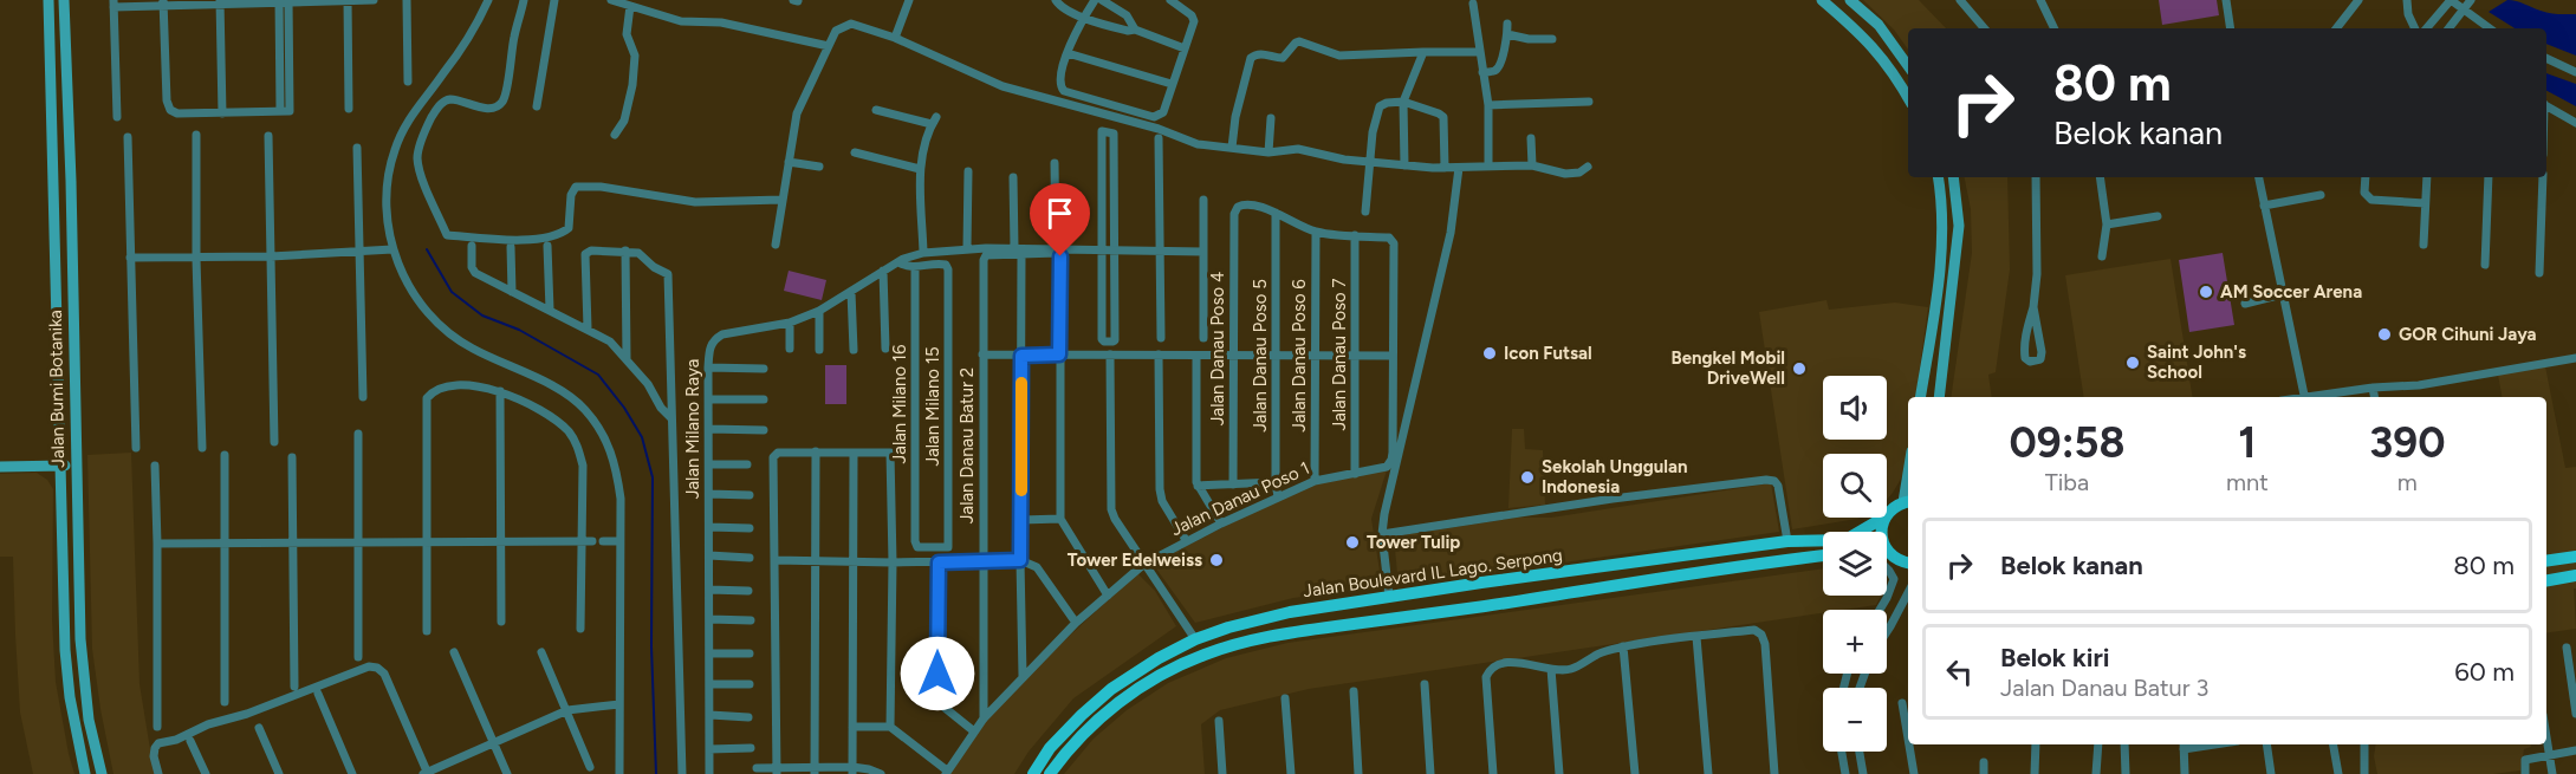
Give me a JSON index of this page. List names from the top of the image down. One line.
{"streets":{"main road":["Jalan Bumi Botanika","Jalan Boulevard IL Lago. Serpong"],"street":["Jalan Danau Poso 4","Jalan Danau Poso 7","Jalan Danau Poso 5","Jalan Danau Poso 6","Jalan Milano 16","Jalan Milano 15","Jalan Milano Raya","Jalan Danau Batur 2","Jalan Danau Poso 1"]},"crossings":[["Jalan Danau Poso 4","Jalan Danau Poso 5"],["Jalan Danau Poso 7","Jalan Danau Poso 1"],["Jalan Danau Poso 5","Jalan Danau Poso 1"],["Jalan Danau Poso 6","Jalan Danau Poso 1"],["Jalan Milano 16","Jalan Milano 15"],["Jalan Danau Batur 2","Jalan Danau Poso 1"]],"places":["AM Soccer Arena","GOR Cihuni Jaya","Icon Futsal","Saint John's School","Bengkel Mobil DriveWell","Sekolah Unggulan Indonesia","Tower Tulip","Tower Edelweiss"],"page":{"turn":["80 m","Belok kanan"],"map_buttons":["+","−"],"eta":["09:58","Tiba","1","mnt","390","m"],"list":[{"name":"Belok kanan","value":"80 m"},{"name":"Belok kiri","note":"Jalan Danau Batur 3","value":"60 m"}]}}
